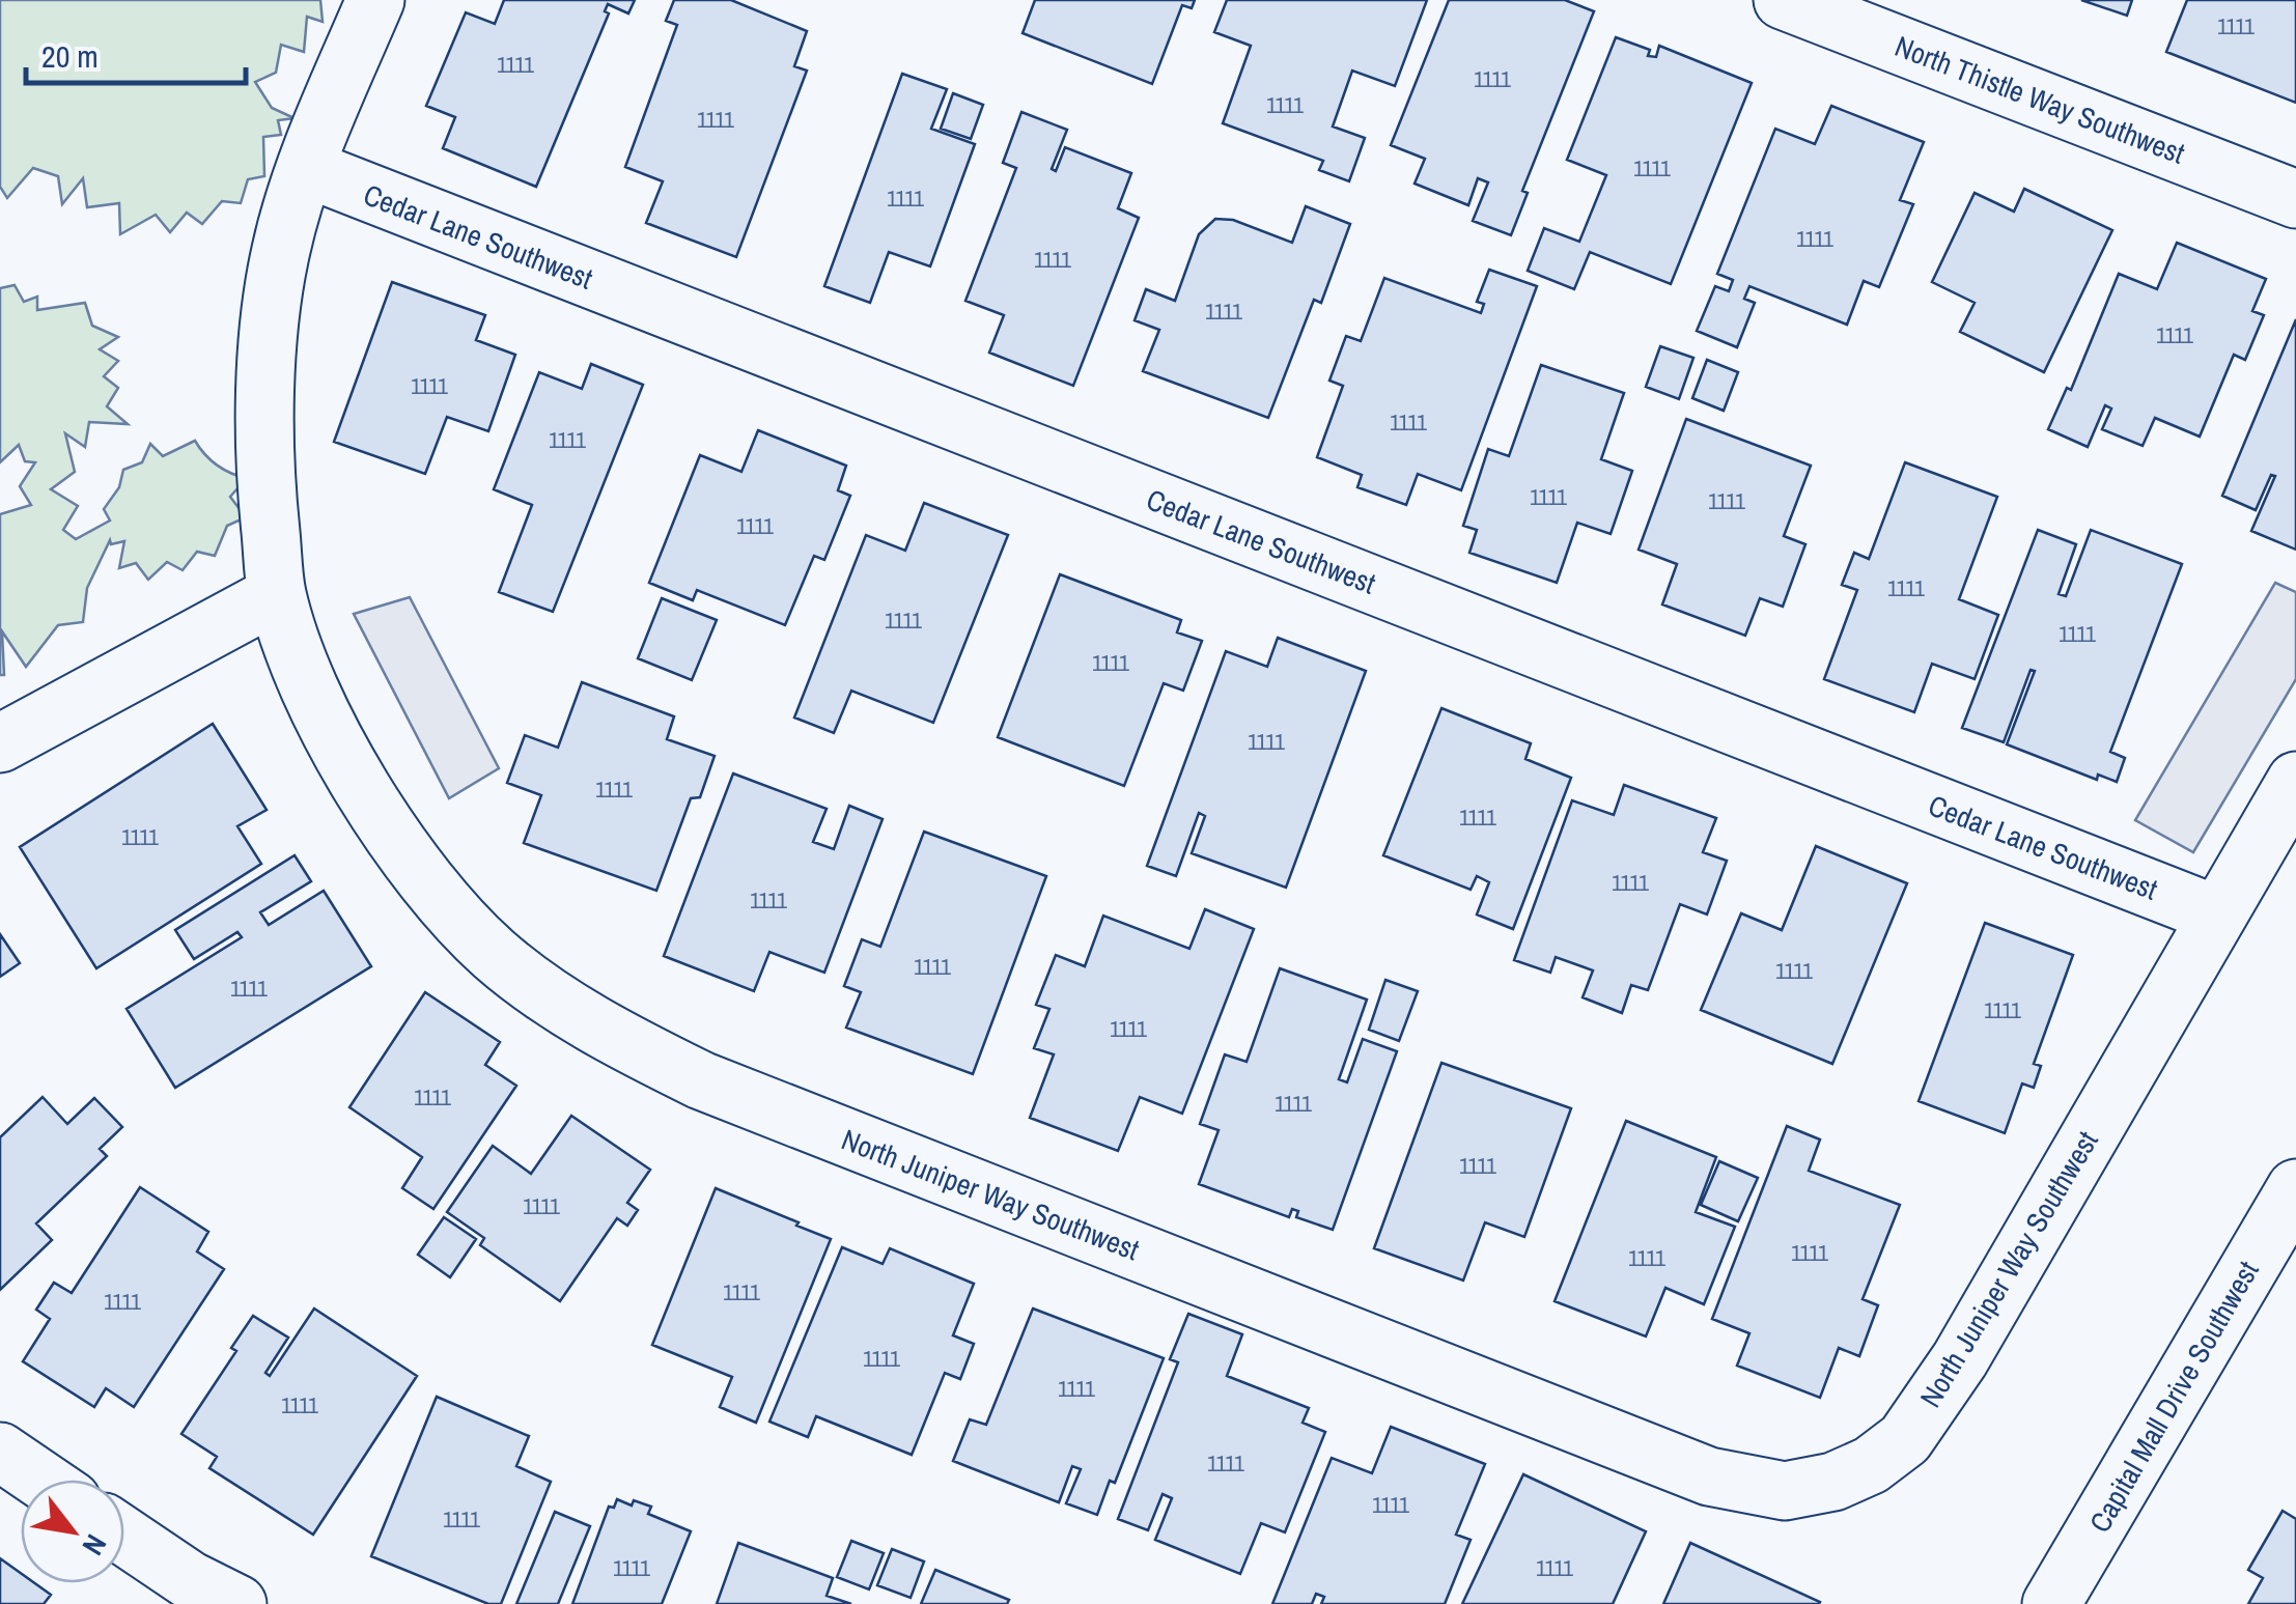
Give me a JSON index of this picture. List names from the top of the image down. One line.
{"streets":{"street":["North Thistle Way Southwest","Cedar Lane Southwest","North Juniper Way Southwest","Capital Mall Drive Southwest"]},"crossings":[["Cedar Lane Southwest","North Juniper Way Southwest"]],"house_numbers":["1111","1111","1111","1111","1111","1111","1111","1111","1111","1111","1111","1111","1111","1111","1111","1111","1111","1111","1111","1111","1111","1111","1111","1111","1111","1111","1111","1111","1111","1111","1111","1111","1111","1111","1111","1111","1111","1111","1111","1111","1111","1111","1111","1111","1111","1111","1111","1111"],"scale_bar":"20 m","north":"bottom right"}
